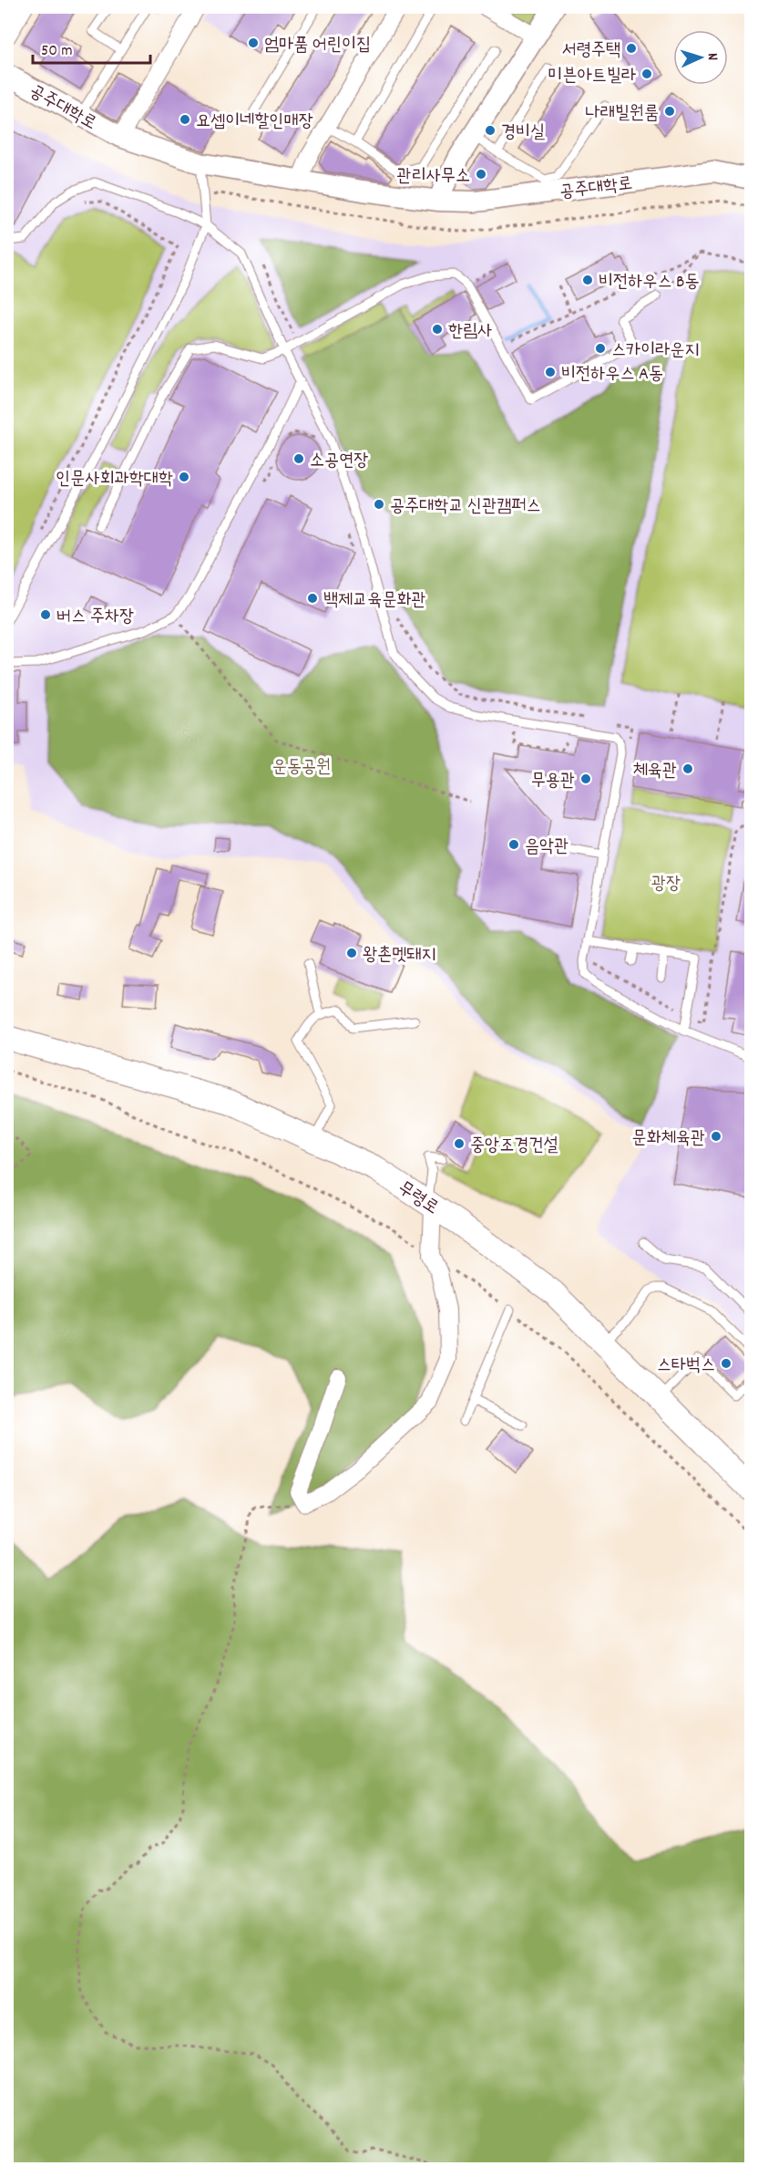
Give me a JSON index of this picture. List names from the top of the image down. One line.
{"streets":{"main road":["무령로"],"street":["공주대학로"]},"parks":["운동공원","광장"],"places":["엄마품 어린이집","서령주택","미븐아트빌라","나래빌원룸","요셉이네할인매장","경비실","관리사무소","비전하우스 B동","한림사","스카이라운지","비전하우스 A동","소공연장","인문사회과학대학","공주대학교 신관캠퍼스","백제교육문화관","버스 주차장","체육관","무용관","음악관","왕촌멧돼지","문화체육관","중앙조경건설","스타벅스"],"scale_bar":"50 m","north":"right"}
